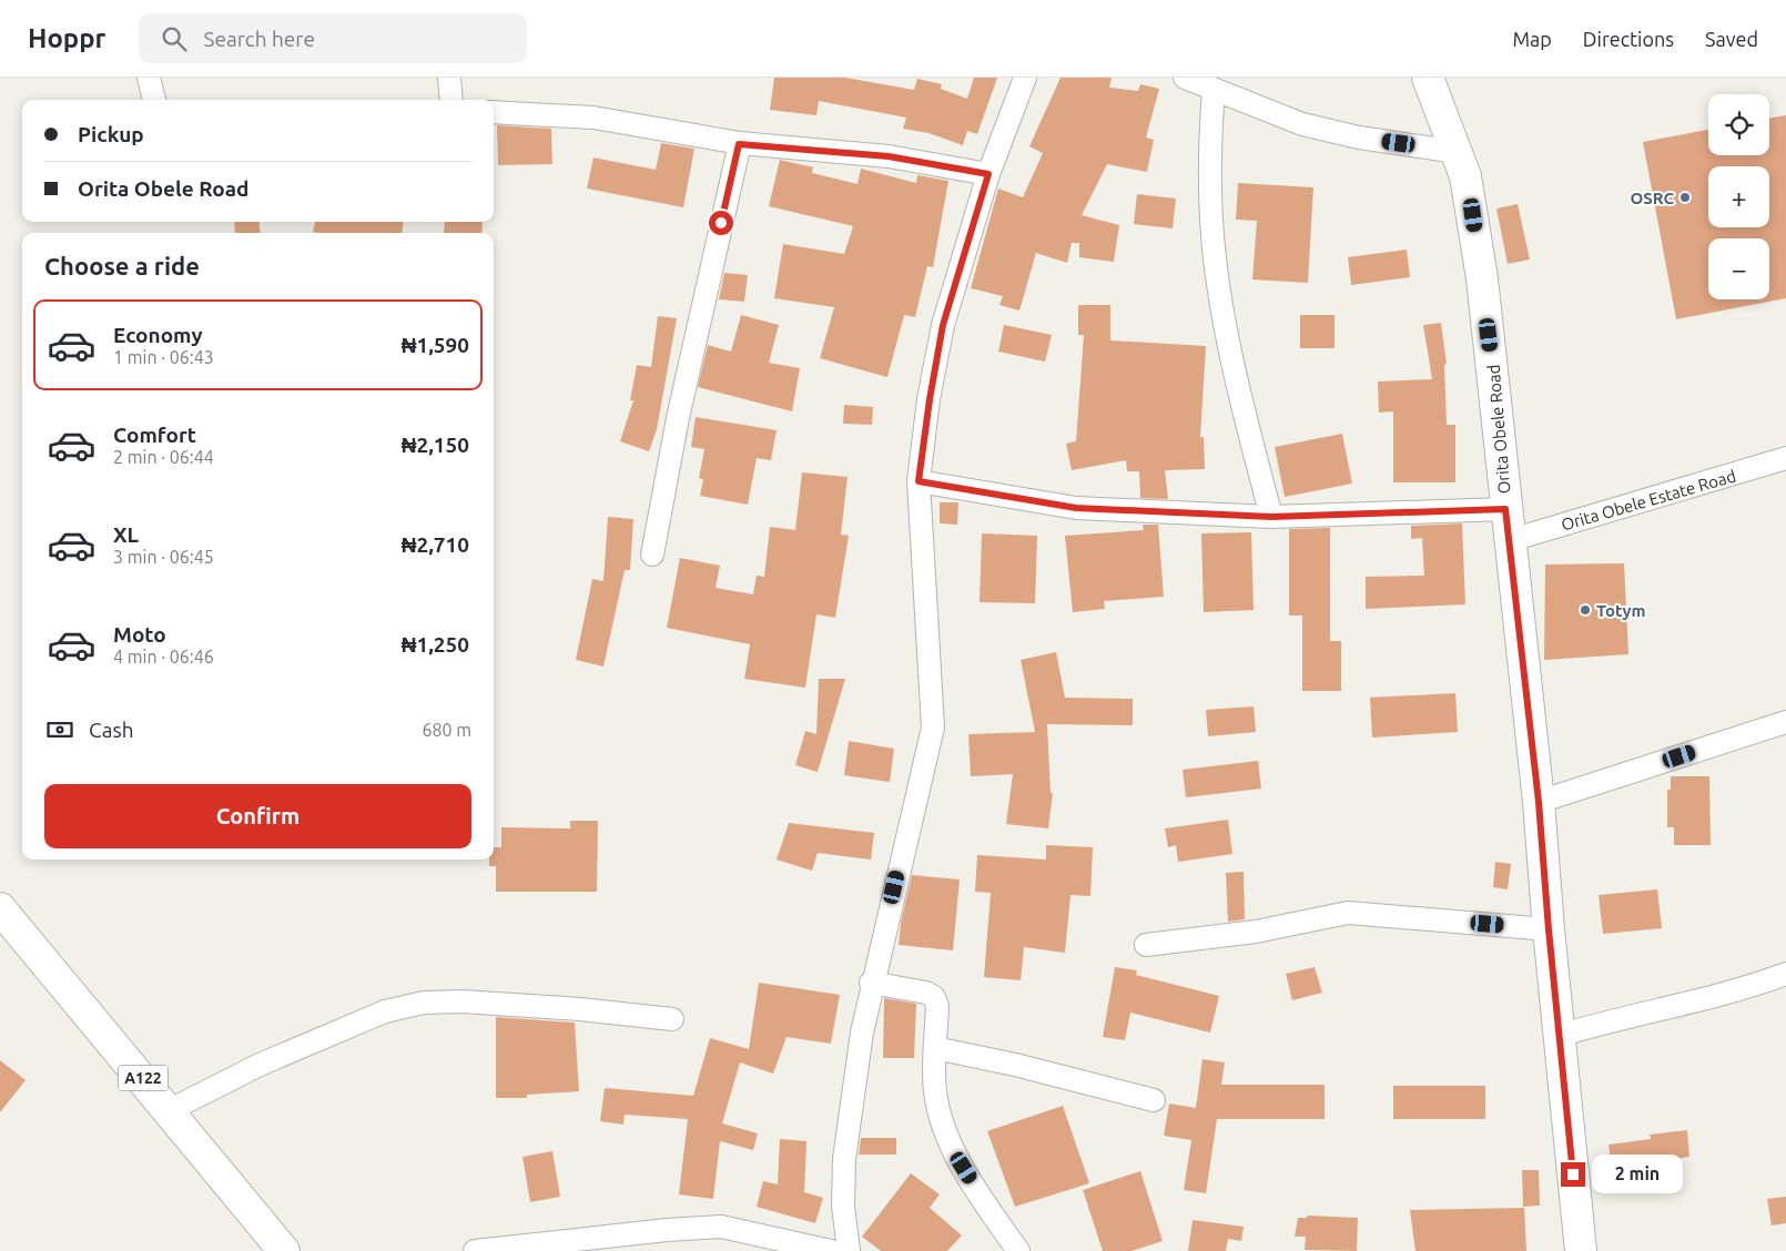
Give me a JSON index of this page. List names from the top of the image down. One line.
{"streets":{"main road":["Orita Obele Road","A122"],"street":["Orita Obele Estate Road"]},"crossings":[["Orita Obele Road","Orita Obele Estate Road"]],"places":["OSRC","Totym"],"page":{"header":"Hoppr","search":"Search here","nav":["Map","Directions","Saved"],"map_buttons":["+","−"],"banner":["Pickup","Orita Obele Road"],"heading":"Choose a ride","list":[{"name":"Economy","note":"1 min · 06:43","value":"₦1,590"},{"name":"Comfort","note":"2 min · 06:44","value":"₦2,150"},{"name":"XL","note":"3 min · 06:45","value":"₦2,710"},{"name":"Moto","note":"4 min · 06:46","value":"₦1,250"}],"pay":["Cash","680 m"],"buttons":"Confirm","bubble":"2 min"}}
